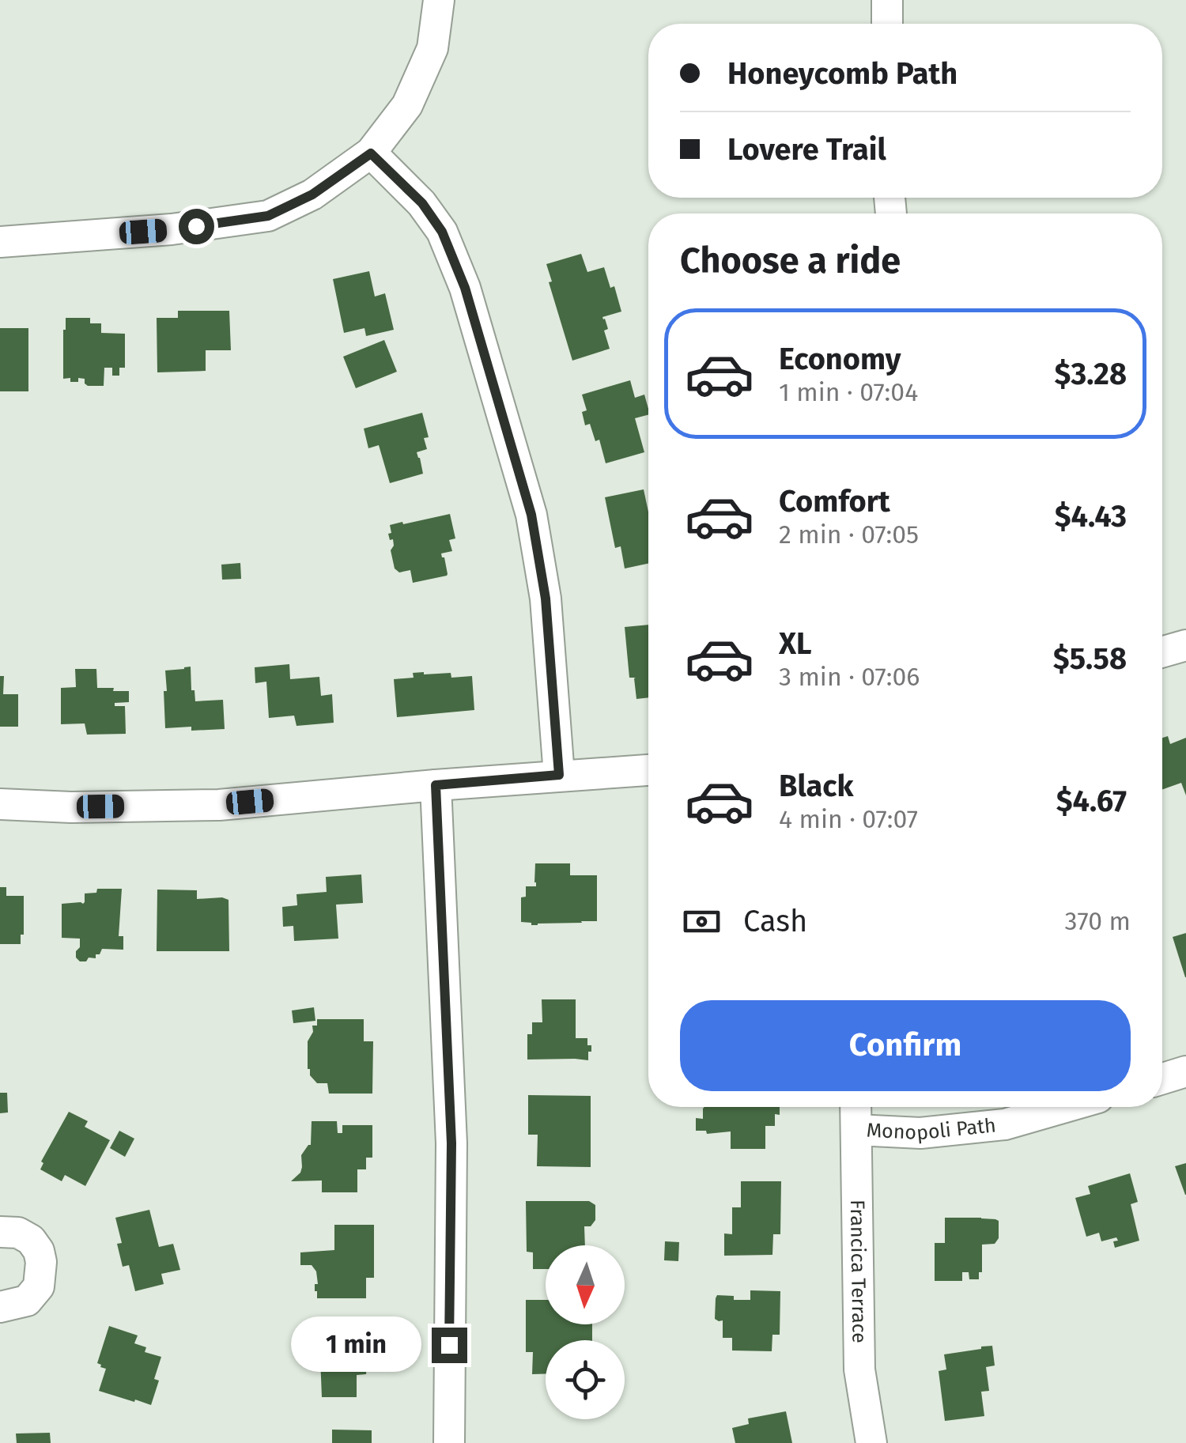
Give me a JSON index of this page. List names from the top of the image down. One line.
{"streets":{"street":["Monopoli Path","Francica Terrace"]},"crossings":[["Monopoli Path","Francica Terrace"]],"north":"bottom","page":{"banner":["Honeycomb Path","Lovere Trail"],"heading":"Choose a ride","list":[{"name":"Economy","note":"1 min · 07:04","value":"$3.28"},{"name":"Comfort","note":"2 min · 07:05","value":"$4.43"},{"name":"XL","note":"3 min · 07:06","value":"$5.58"},{"name":"Black","note":"4 min · 07:07","value":"$4.67"}],"pay":["Cash","370 m"],"buttons":"Confirm","bubble":"1 min"}}
